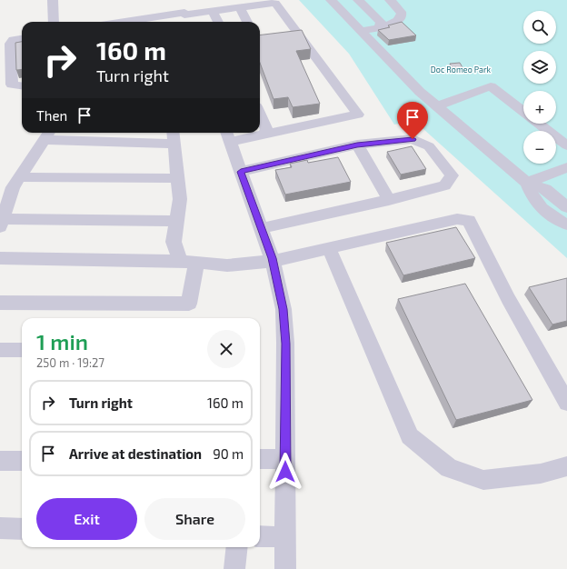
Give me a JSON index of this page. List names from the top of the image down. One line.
{"parks":["Doc Romeo Park"],"page":{"map_buttons":["+","−"],"turn":["160 m","Turn right"],"then":"Then","heading":["1 min","250 m · 19:27"],"list":[{"name":"Turn right","value":"160 m"},{"name":"Arrive at destination","value":"90 m"}],"buttons":["Exit","Share"]}}
